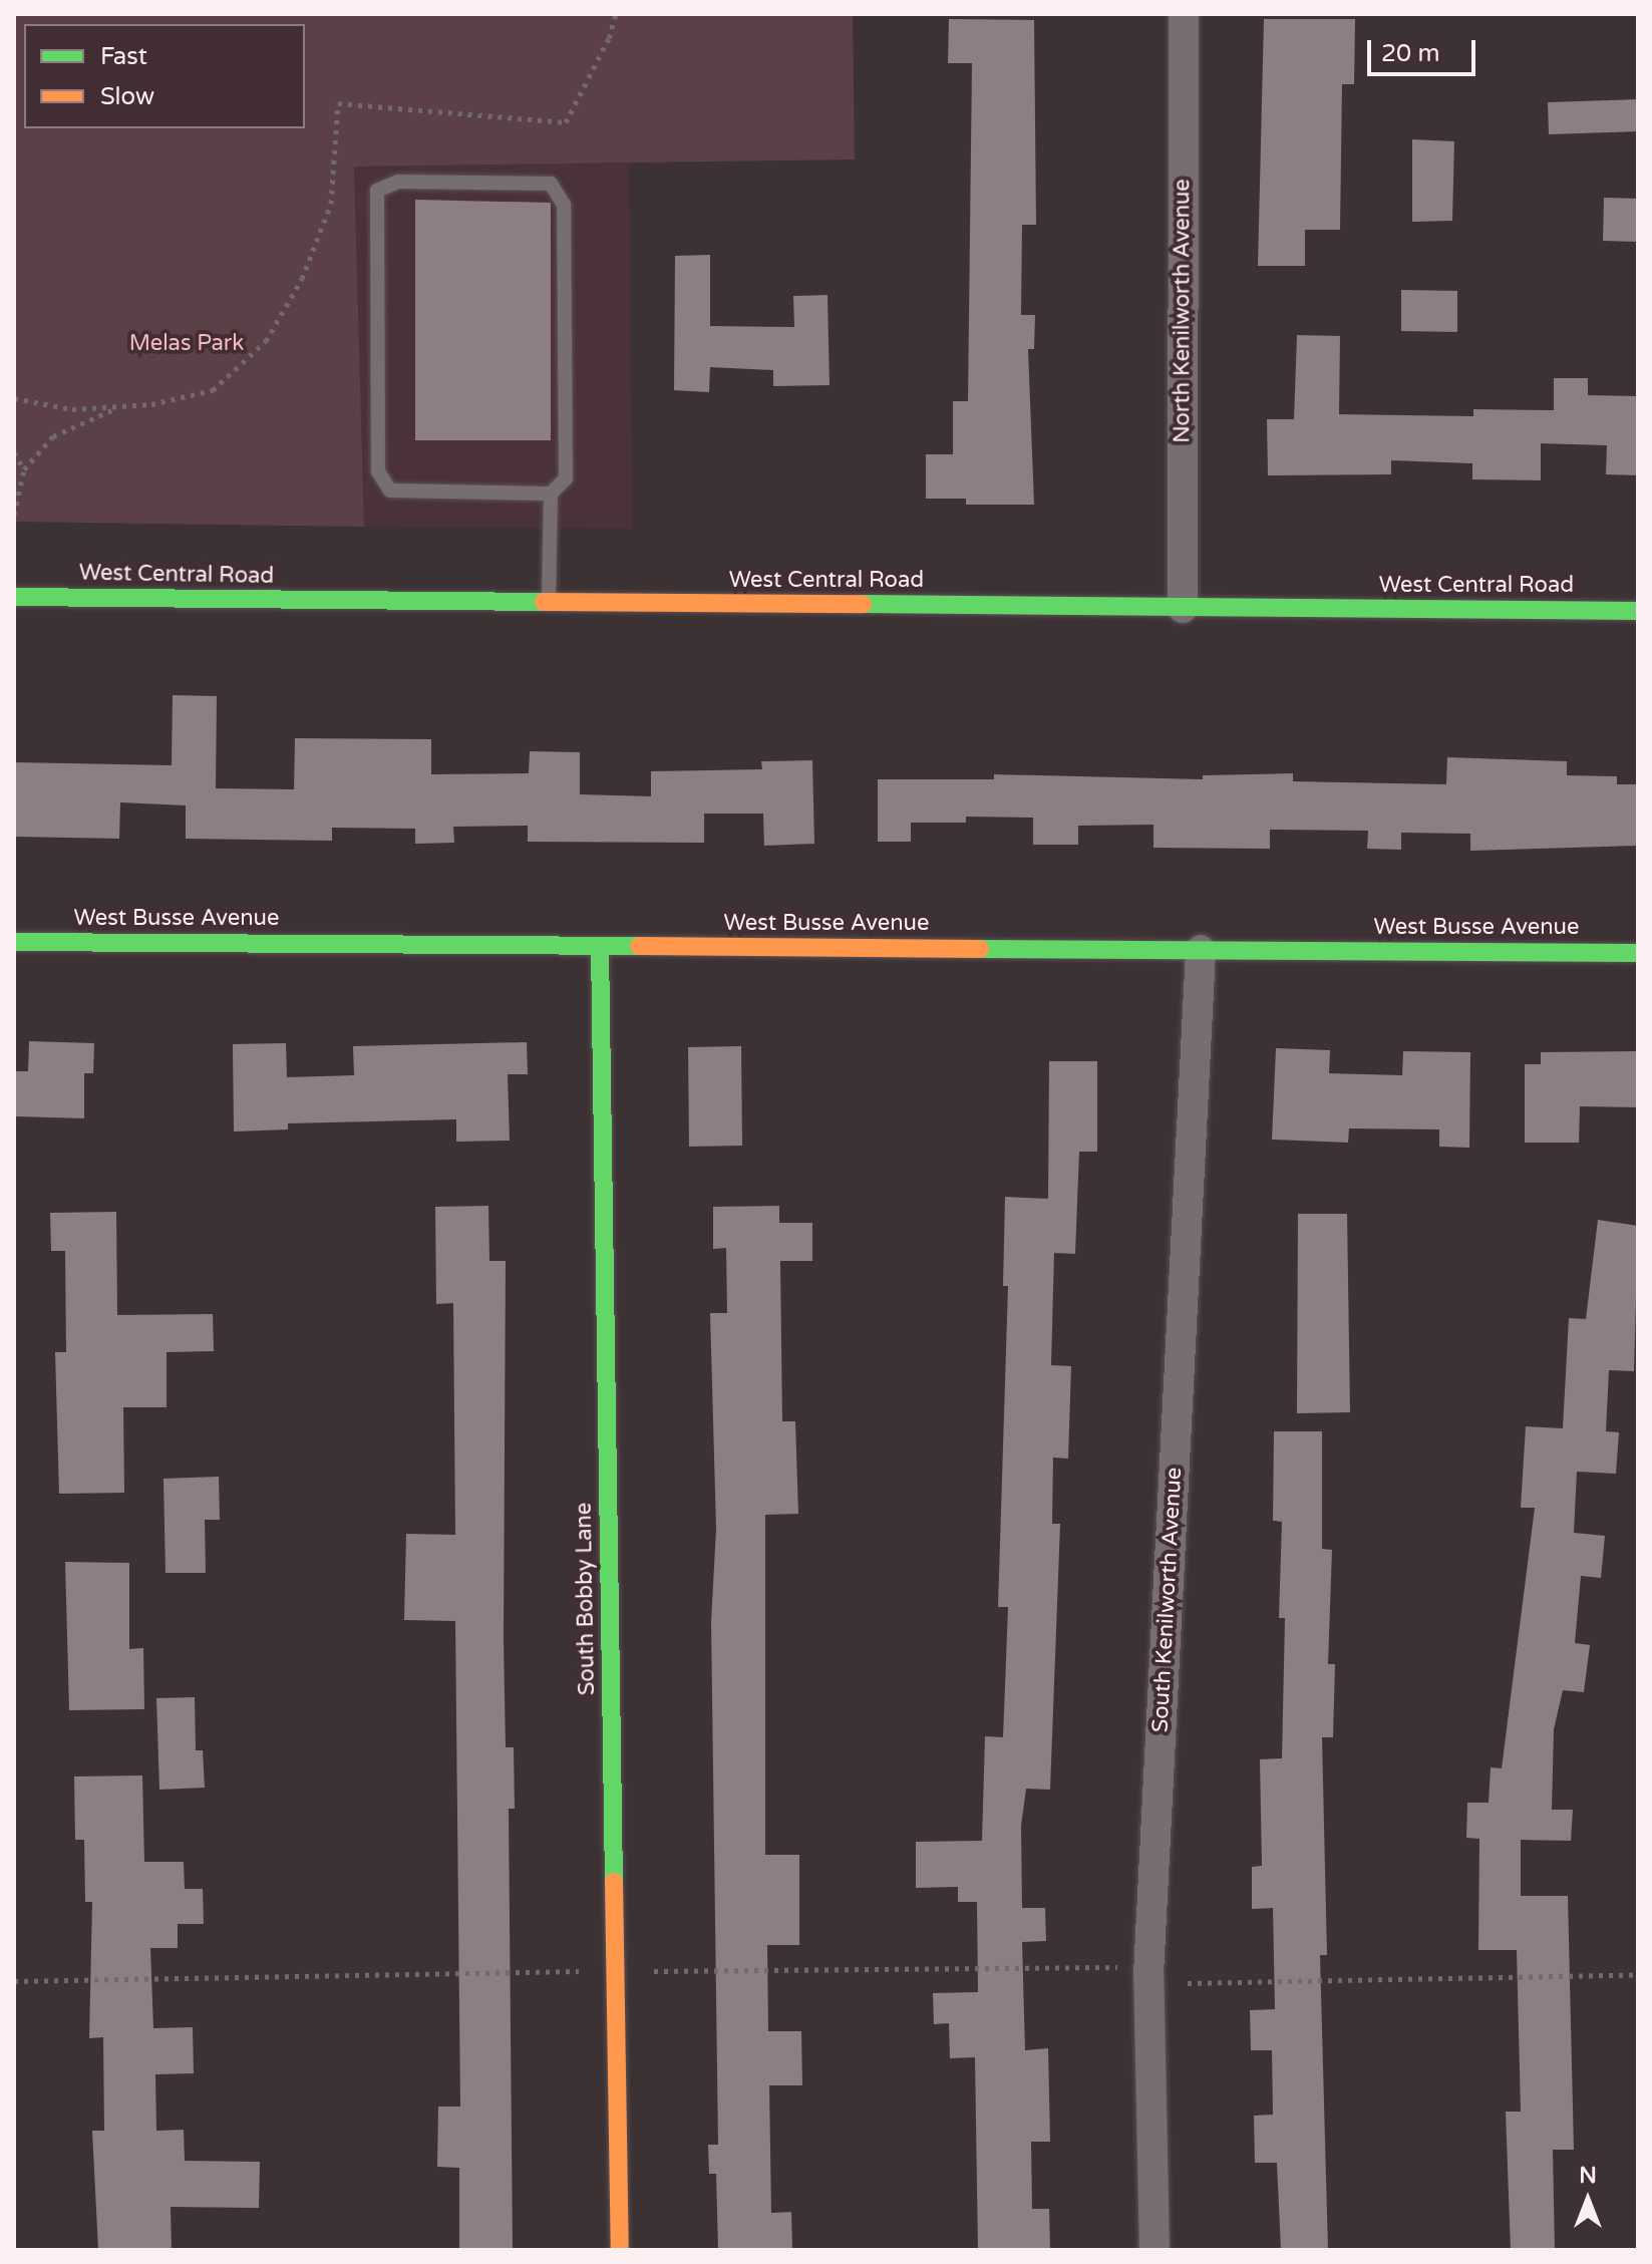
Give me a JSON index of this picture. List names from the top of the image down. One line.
{"streets":{"street":["North Kenilworth Avenue","West Central Road","West Busse Avenue","South Bobby Lane","South Kenilworth Avenue"]},"crossings":[["North Kenilworth Avenue","West Central Road"],["West Busse Avenue","South Bobby Lane"],["West Busse Avenue","South Kenilworth Avenue"]],"parks":["Melas Park"],"legend":["Fast","Slow"],"scale_bar":"20 m","north":"top"}
